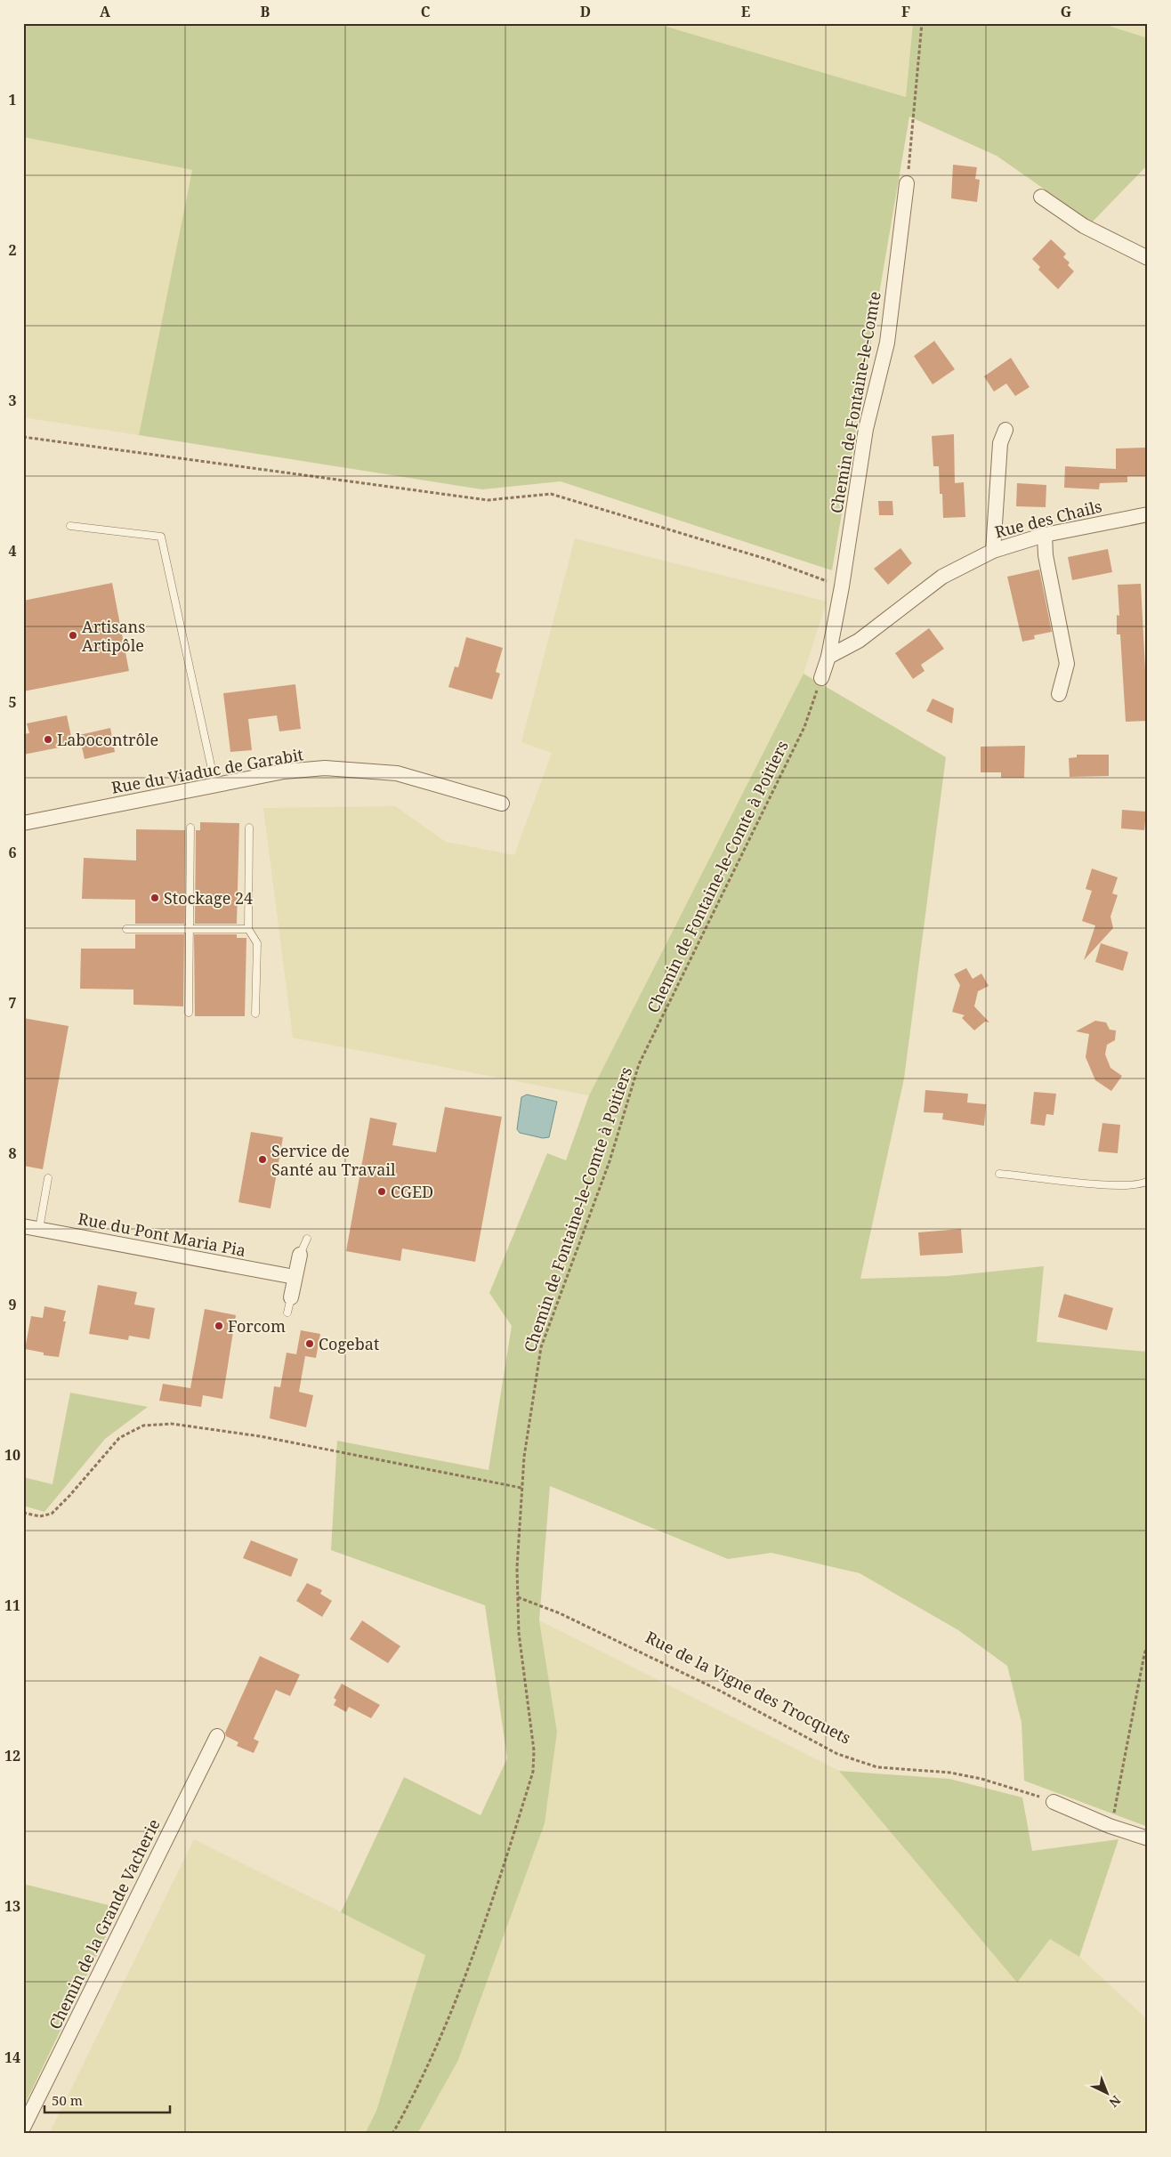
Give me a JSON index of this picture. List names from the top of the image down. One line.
{"streets":{"street":["Chemin de Fontaine-le-Comte","Rue des Chails","Rue du Viaduc de Garabit","Rue du Pont Maria Pia","Chemin de la Grande Vacherie"],"path":["Chemin de Fontaine-le-Comte à Poitiers","Rue de la Vigne des Trocquets"]},"crossings":[["Chemin de Fontaine-le-Comte","Rue des Chails"],["Chemin de Fontaine-le-Comte","Chemin de Fontaine-le-Comte à Poitiers"],["Chemin de Fontaine-le-Comte à Poitiers","Rue de la Vigne des Trocquets"]],"places":["Artisans Artipôle","Labocontrôle","Stockage 24","Service de Santé au Travail","CGED","Forcom","Cogebat"],"scale_bar":"50 m","north":"bottom right","grid":{"columns":["A","B","C","D","E","F","G"],"rows":["1","2","3","4","5","6","7","8","9","10","11","12","13","14"]}}
